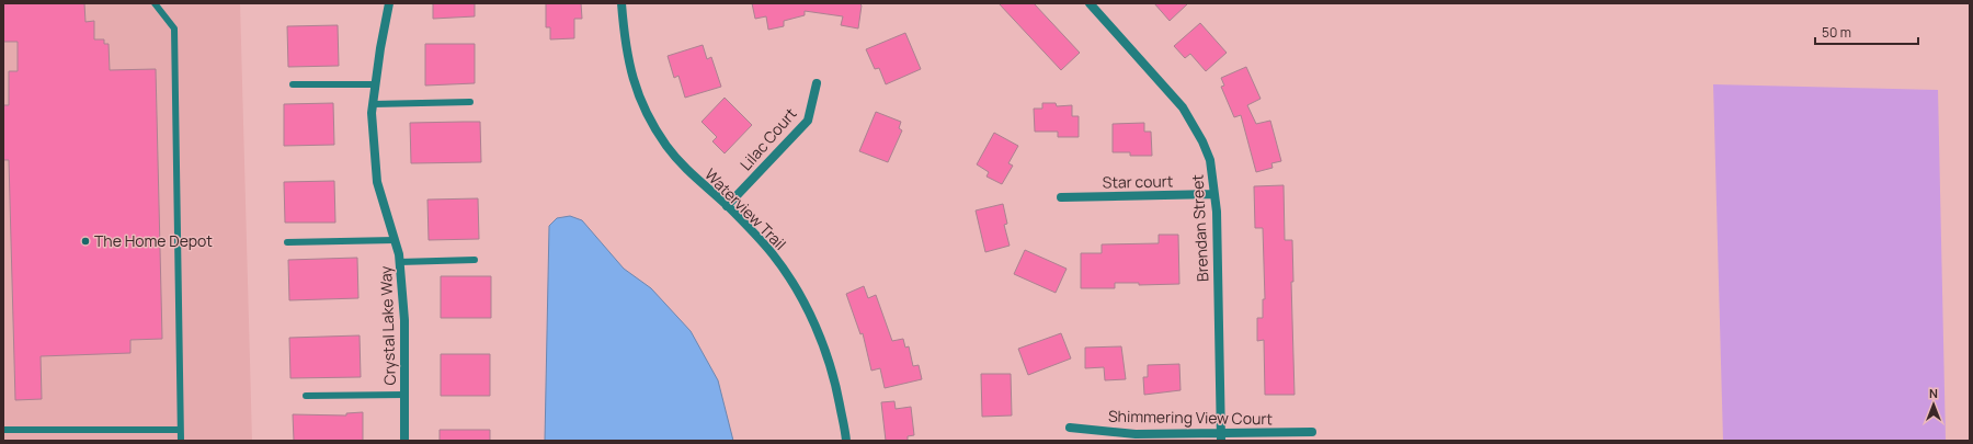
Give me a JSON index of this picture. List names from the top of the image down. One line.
{"streets":{"street":["Lilac Court","Star court","Waterview Trail","Brendan Street","Crystal Lake Way","Shimmering View Court"]},"crossings":[["Lilac Court","Waterview Trail"],["Star court","Brendan Street"],["Brendan Street","Shimmering View Court"]],"places":["The Home Depot"],"scale_bar":"50 m","north":"top"}
